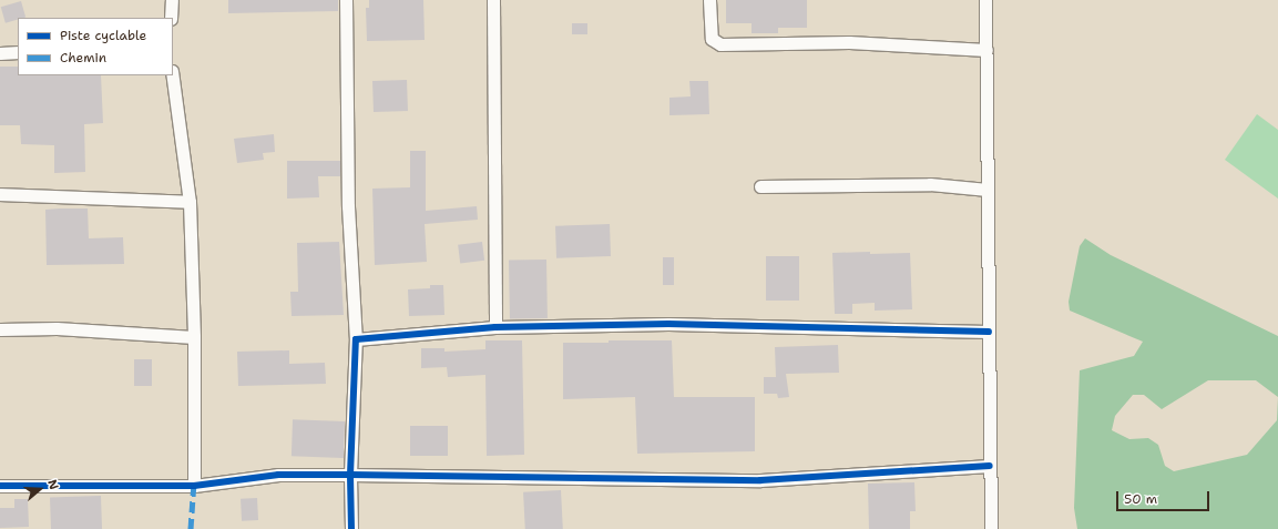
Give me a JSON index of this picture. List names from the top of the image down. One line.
{"legend":["Piste cyclable","Chemin"],"scale_bar":"50 m","north":"right"}
